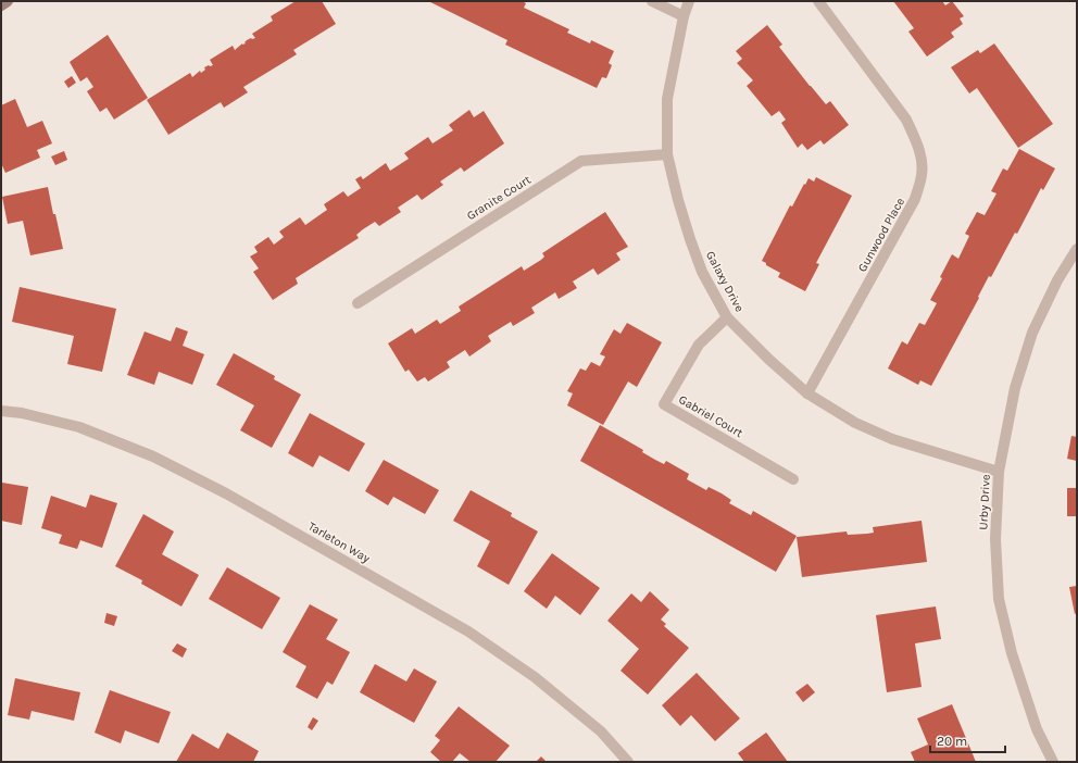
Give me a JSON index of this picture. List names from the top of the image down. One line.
{"streets":{"street":["Granite Court","Gunwood Place","Galaxy Drive","Gabriel Court","Urby Drive","Tarleton Way"]},"crossings":[["Granite Court","Galaxy Drive"],["Gunwood Place","Galaxy Drive"],["Galaxy Drive","Gabriel Court"],["Galaxy Drive","Urby Drive"]],"scale_bar":"20 m"}
